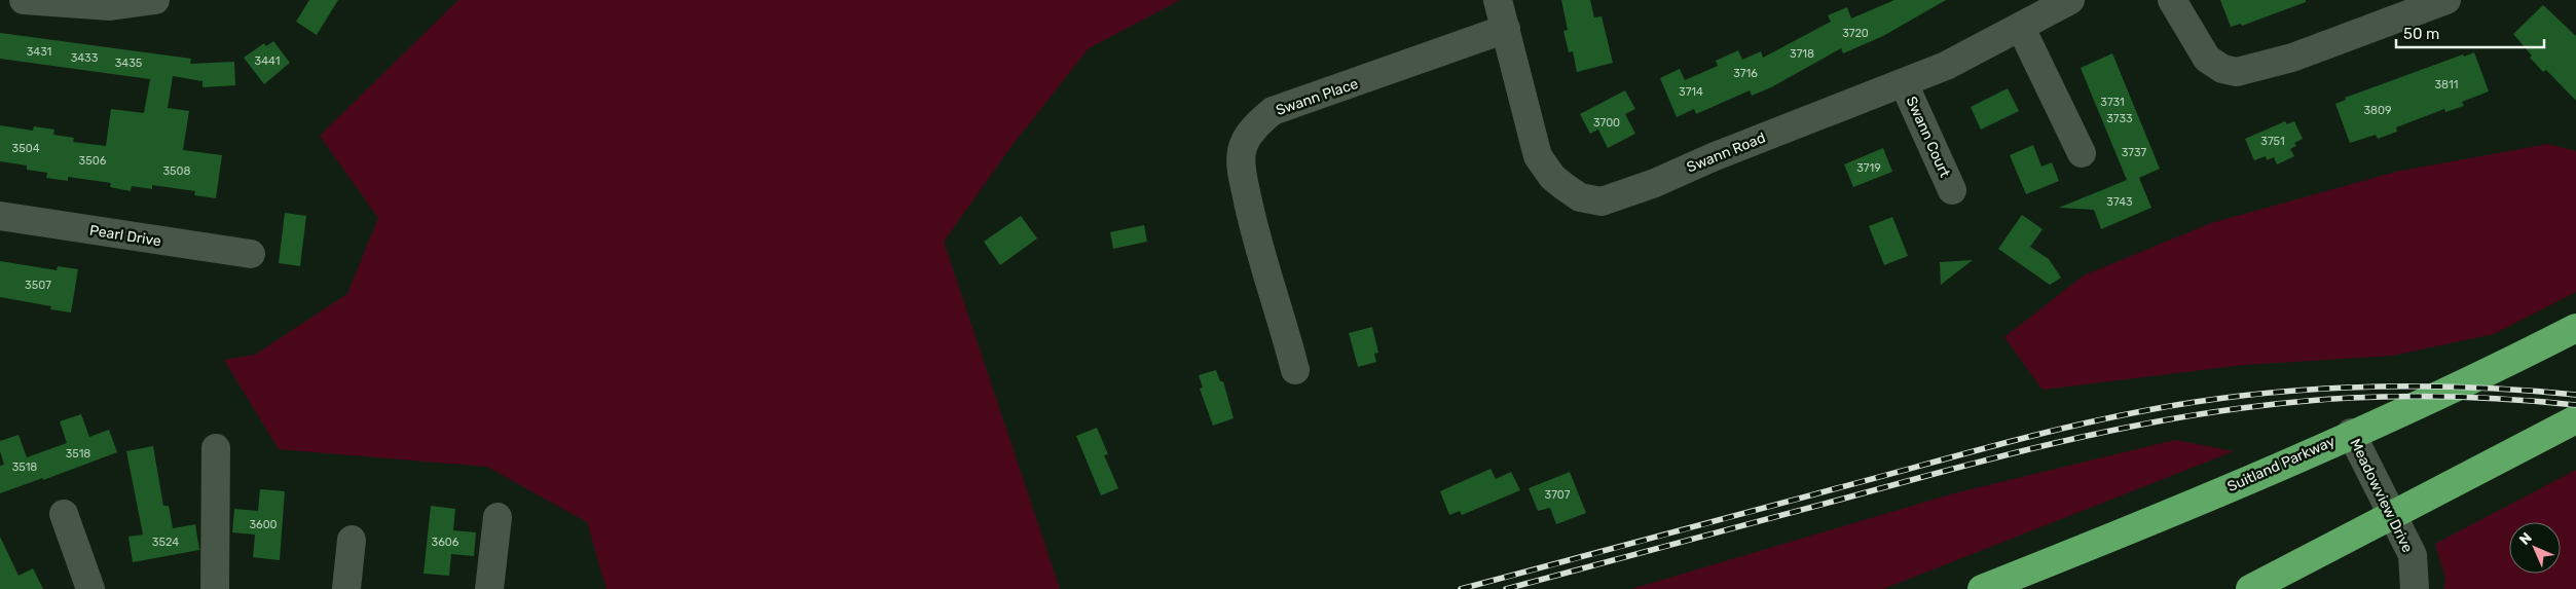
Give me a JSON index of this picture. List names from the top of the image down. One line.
{"streets":{"highway":["Suitland Parkway"],"street":["Swann Place","Swann Court","Swann Road","Pearl Drive","Meadowview Drive"]},"crossings":[["Swann Place","Swann Road"],["Swann Court","Swann Road"],["Suitland Parkway","Meadowview Drive"]],"house_numbers":["3720","3431","3718","3433","3441","3435","3716","3811","3714","3731","3809","3733","3700","3751","3504","3737","3506","3719","3508","3743","3507","3518","3518","3707","3600","3524","3606"],"scale_bar":"50 m","north":"top left"}
